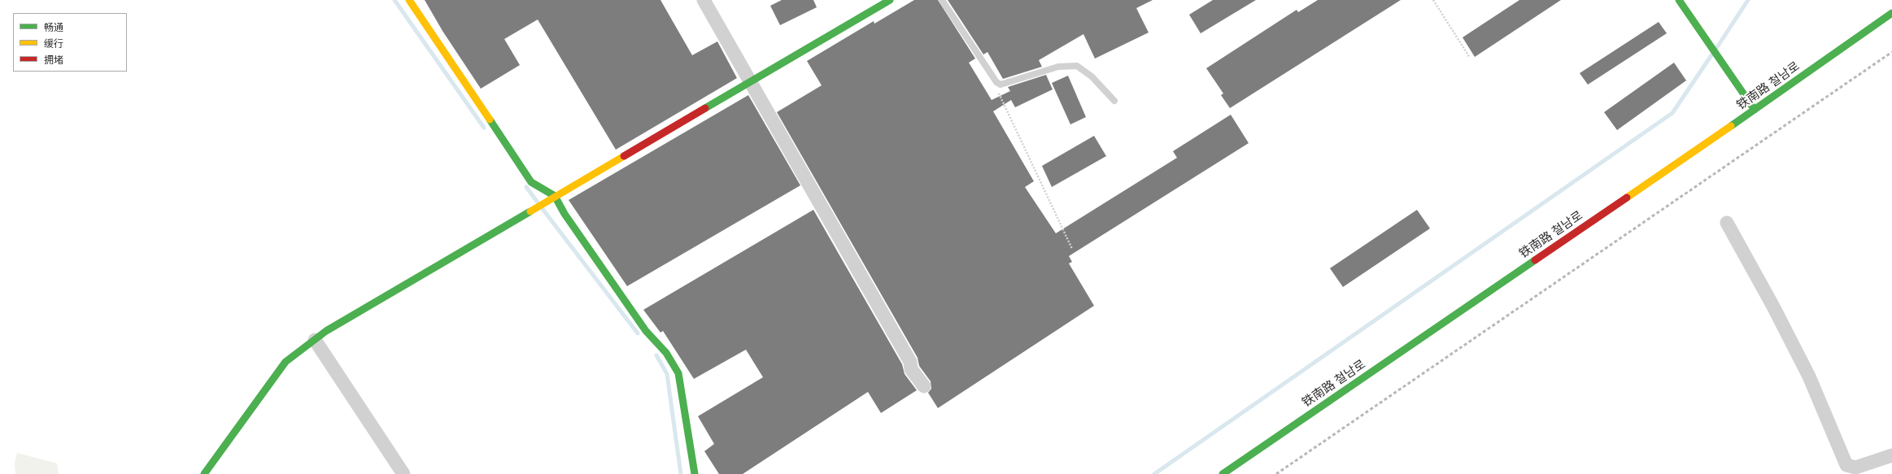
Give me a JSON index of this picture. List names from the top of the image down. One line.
{"streets":{"street":["铁南路 철남로"]},"legend":["畅通","缓行","拥堵"]}
